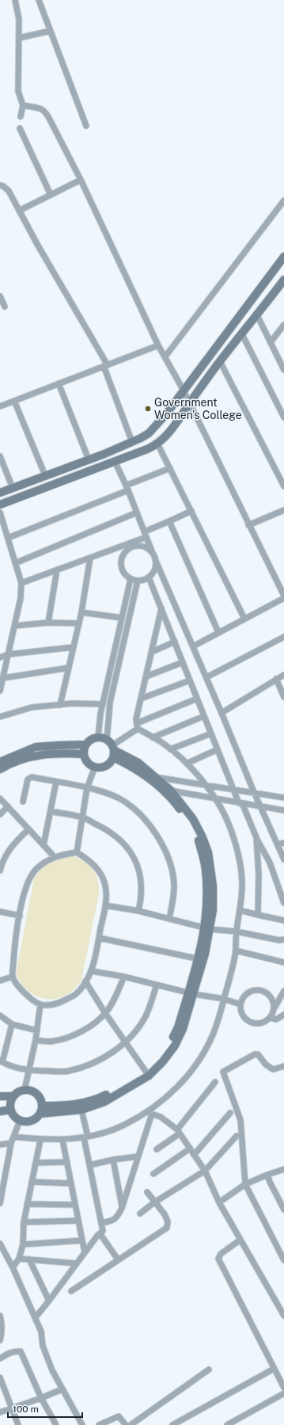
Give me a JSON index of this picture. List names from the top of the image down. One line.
{"places":["Government Women's College"],"scale_bar":"100 m"}
